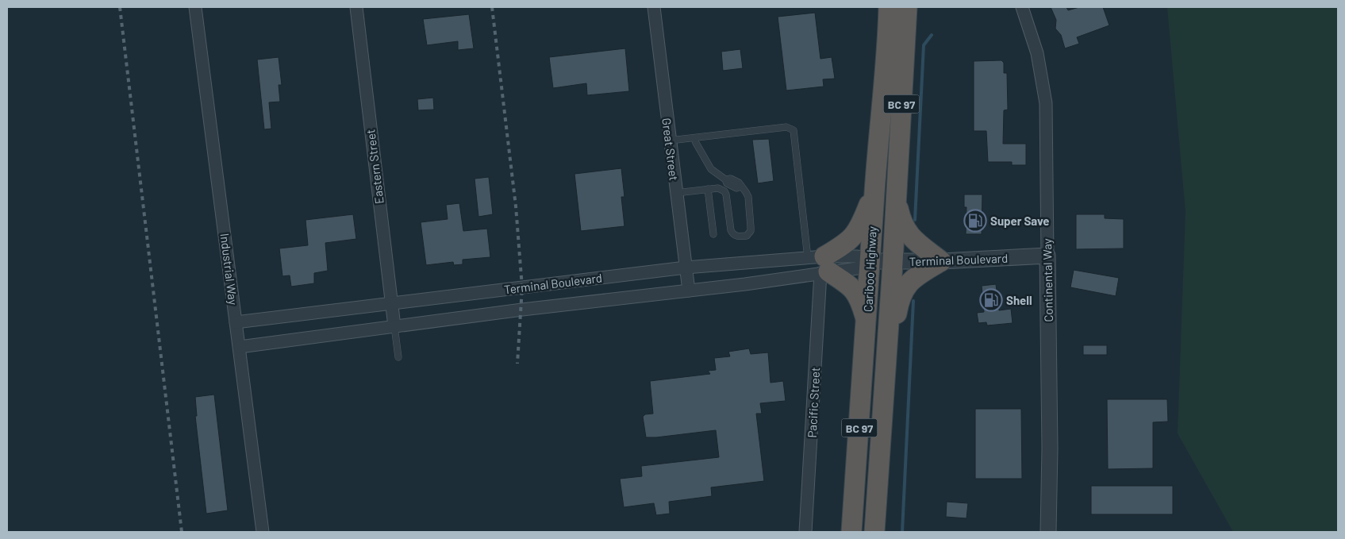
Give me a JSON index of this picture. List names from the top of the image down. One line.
{"streets":{"highway":["BC 97","Cariboo Highway"],"street":["Great Street","Eastern Street","Terminal Boulevard","Industrial Way","Continental Way","Pacific Street"]},"crossings":[["Great Street","Terminal Boulevard"],["Eastern Street","Terminal Boulevard"],["Terminal Boulevard","Industrial Way"],["Terminal Boulevard","Cariboo Highway"],["Terminal Boulevard","Continental Way"],["Terminal Boulevard","Pacific Street"]],"places":{"fuel station":["Super Save","Shell"]}}
